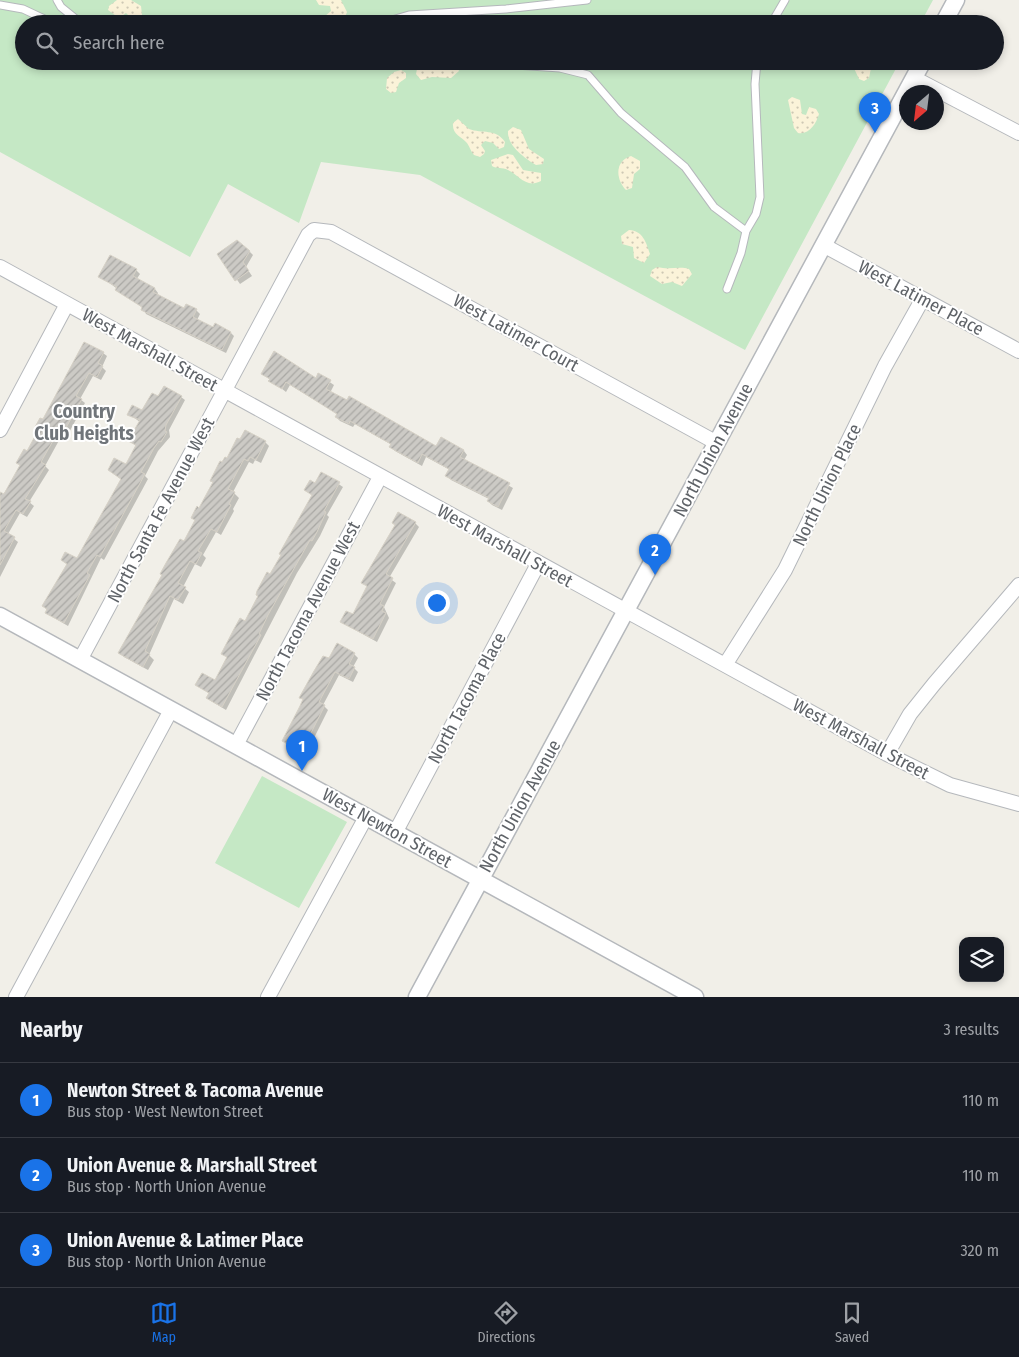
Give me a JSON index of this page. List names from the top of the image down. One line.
{"streets":{"street":["West Latimer Place","West Latimer Court","West Marshall Street","North Union Avenue","North Union Place","North Santa Fe Avenue West","North Tacoma Avenue West","North Tacoma Place","West Newton Street"]},"crossings":[["West Latimer Place","North Union Avenue"],["West Latimer Place","North Union Place"],["West Latimer Court","North Union Avenue"],["West Latimer Court","North Santa Fe Avenue West"],["West Marshall Street","North Union Avenue"],["West Marshall Street","North Union Place"],["West Marshall Street","North Santa Fe Avenue West"],["West Marshall Street","North Tacoma Avenue West"],["West Marshall Street","North Tacoma Place"],["North Union Avenue","West Newton Street"],["North Santa Fe Avenue West","West Newton Street"],["North Tacoma Avenue West","West Newton Street"],["North Tacoma Place","West Newton Street"]],"districts":["Country Club Heights"],"north":"bottom left","page":{"search":"Search here","pins":["3","2","1"],"heading":["Nearby","3 results"],"list":[{"mark":"1","name":"Newton Street & Tacoma Avenue","note":"Bus stop · West Newton Street","value":"110 m"},{"mark":"2","name":"Union Avenue & Marshall Street","note":"Bus stop · North Union Avenue","value":"110 m"},{"mark":"3","name":"Union Avenue & Latimer Place","note":"Bus stop · North Union Avenue","value":"320 m"}],"nav":["Map","Directions","Saved"]}}
